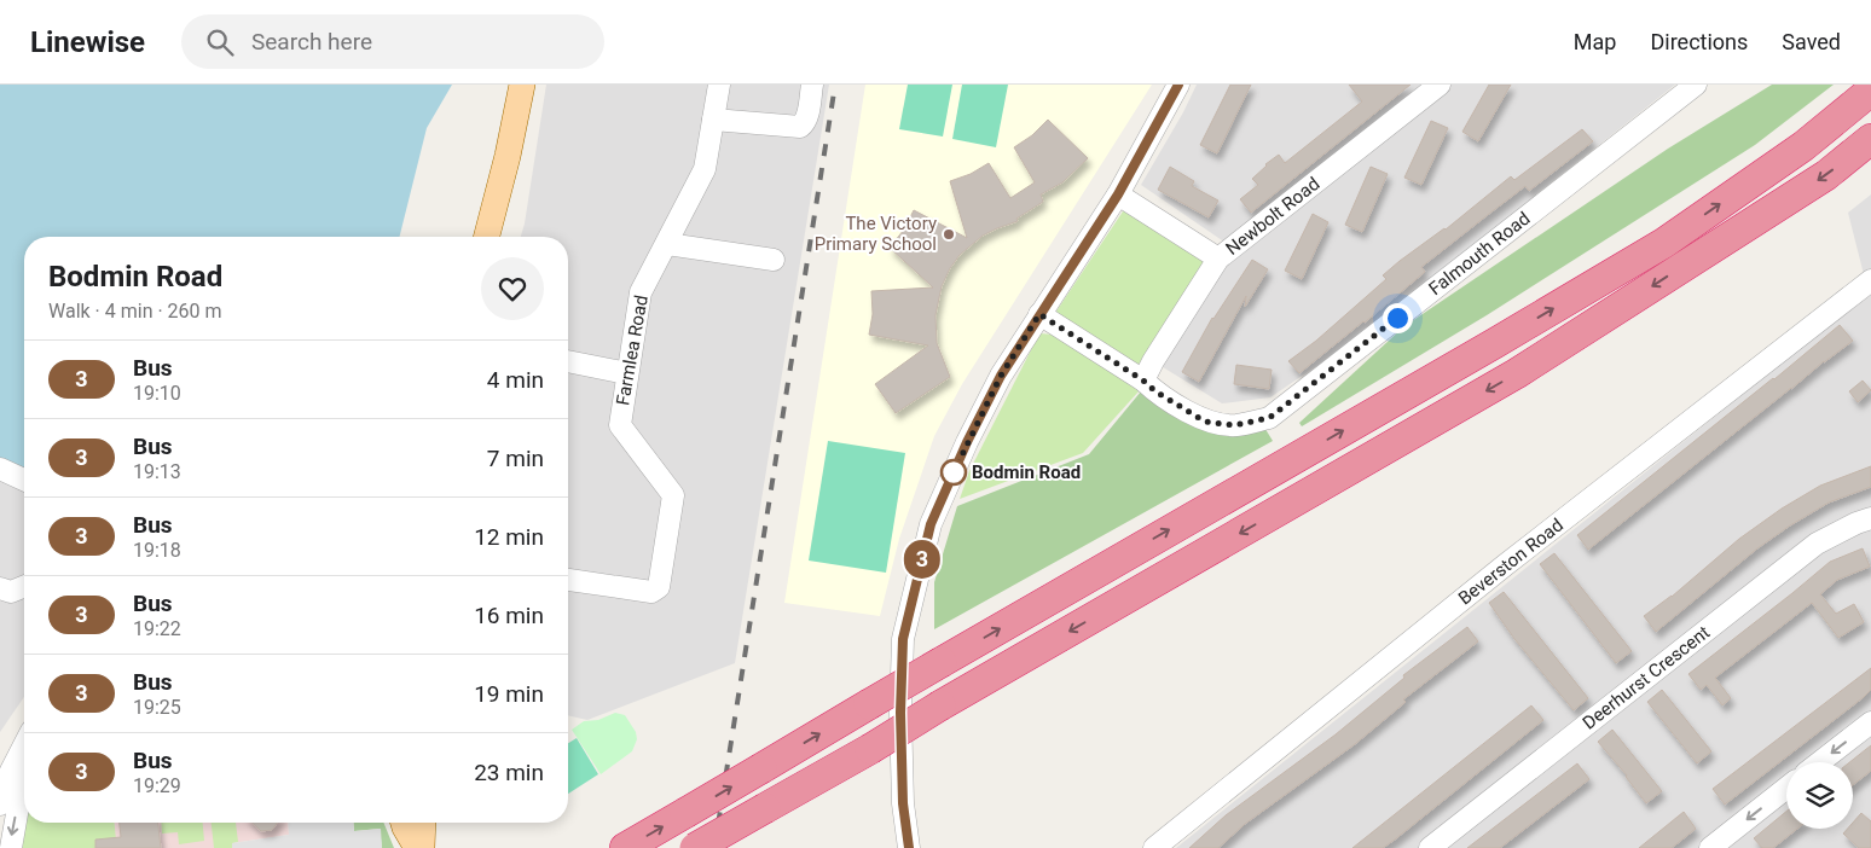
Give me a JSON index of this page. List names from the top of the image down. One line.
{"streets":{"street":["Newbolt Road","Falmouth Road","Farmlea Road","Beverston Road","Deerhurst Crescent"]},"crossings":[["Newbolt Road","Falmouth Road"]],"places":["The Victory Primary School","Bodmin Road"],"lines":["bus line 3"],"page":{"header":"Linewise","search":"Search here","nav":["Map","Directions","Saved"],"on_map":"3","heading":["Bodmin Road","Walk · 4 min · 260 m"],"list":[{"mark":"3","name":"Bus","note":"19:10","value":"4 min"},{"mark":"3","name":"Bus","note":"19:13","value":"7 min"},{"mark":"3","name":"Bus","note":"19:18","value":"12 min"},{"mark":"3","name":"Bus","note":"19:22","value":"16 min"},{"mark":"3","name":"Bus","note":"19:25","value":"19 min"},{"mark":"3","name":"Bus","note":"19:29","value":"23 min"}]}}
